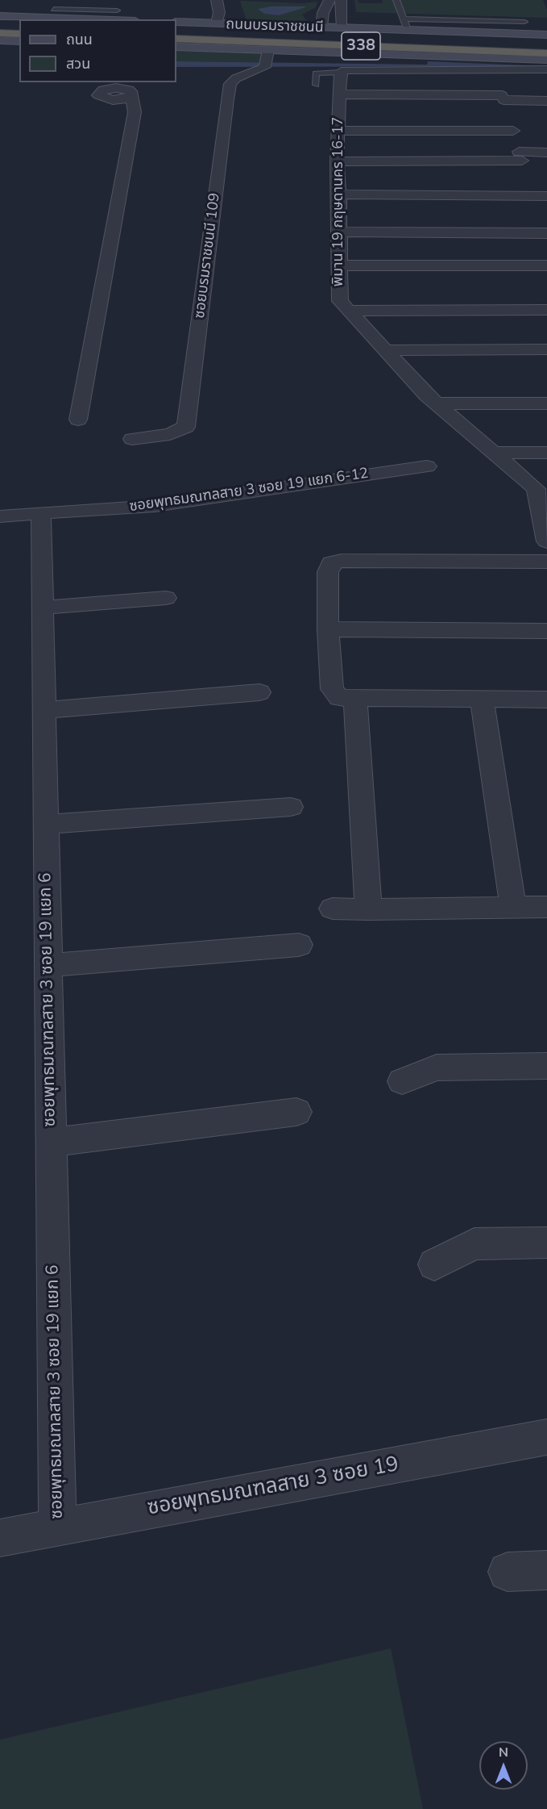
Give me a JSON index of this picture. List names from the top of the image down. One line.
{"streets":{"highway":["ถนนบรมราชชนนี","338"],"street":["พิมาน 19 กฤษดานคร 16-17","ซอยบรมราชชนนี 109","ซอยพุทธมณฑลสาย 3 ซอย 19 แยก 6-12","ซอยพุทธมณฑลสาย 3 ซอย 19 แยก 6","ซอยพุทธมณฑลสาย 3 ซอย 19"]},"crossings":[["338","ซอยบรมราชชนนี 109"],["ซอยพุทธมณฑลสาย 3 ซอย 19 แยก 6-12","ซอยพุทธมณฑลสาย 3 ซอย 19 แยก 6"],["ซอยพุทธมณฑลสาย 3 ซอย 19 แยก 6","ซอยพุทธมณฑลสาย 3 ซอย 19"]],"legend":["ถนน","สวน"],"north":"top"}
